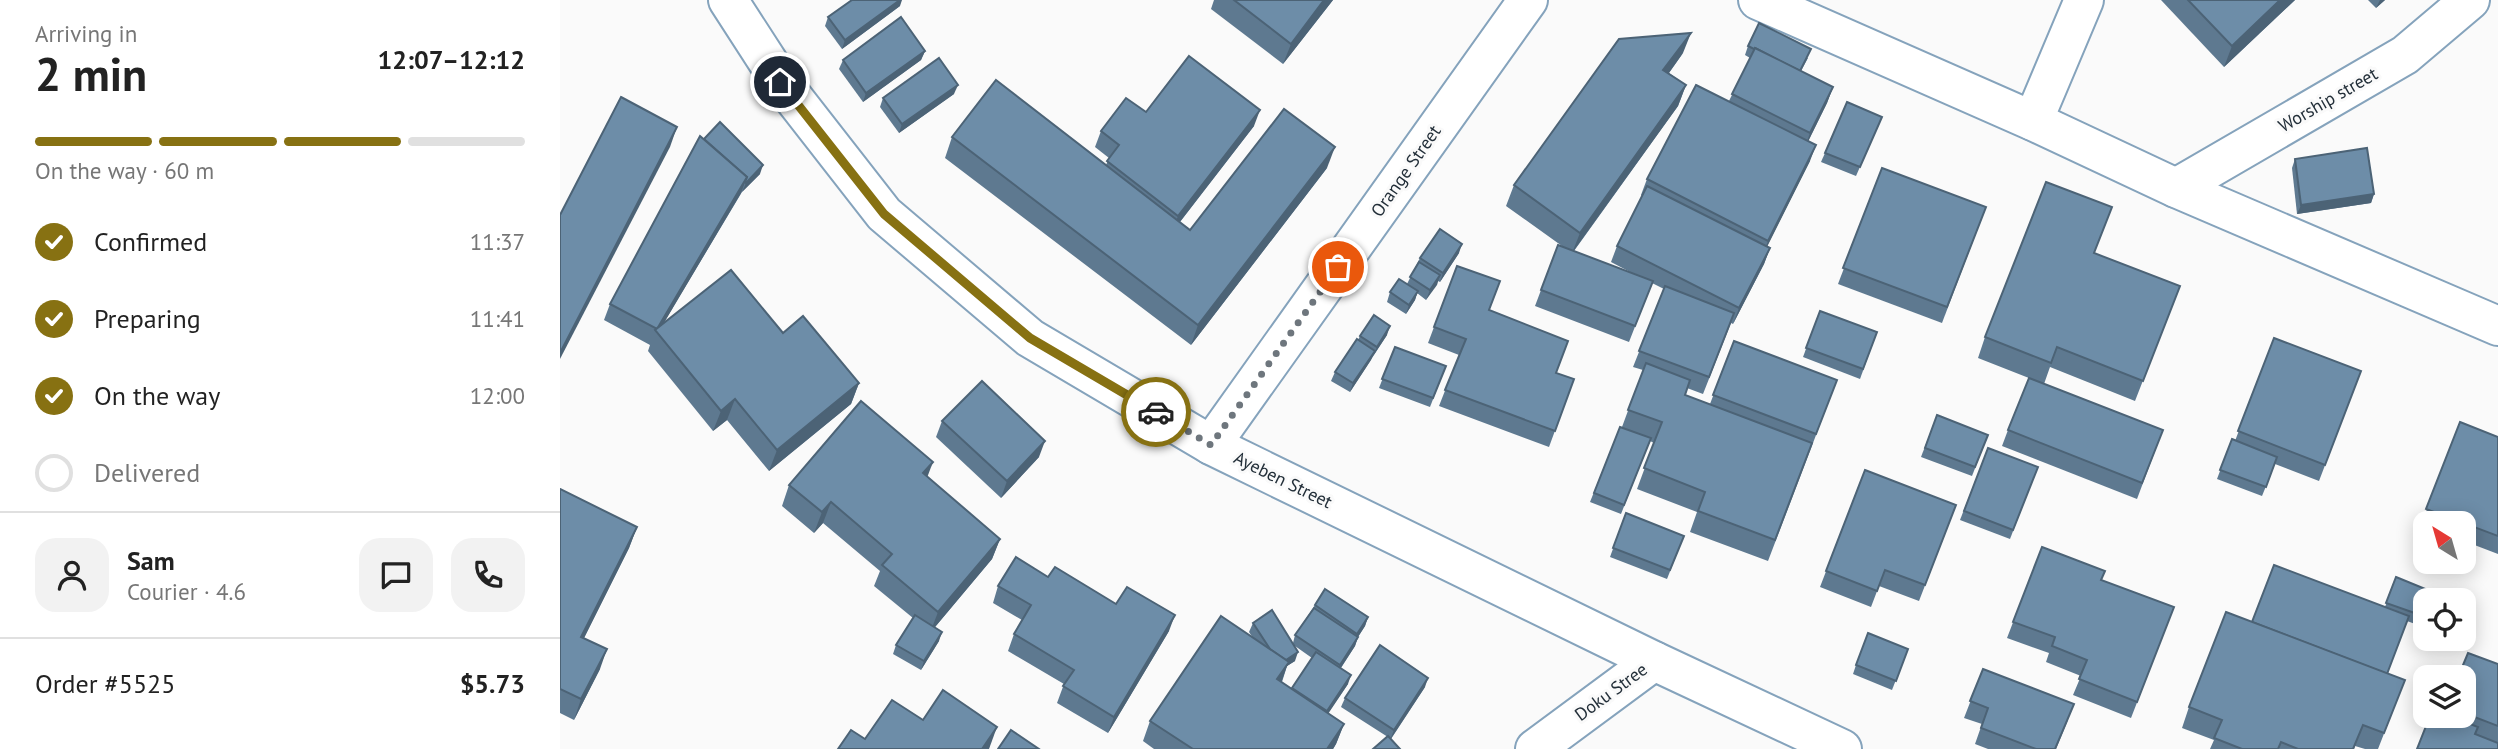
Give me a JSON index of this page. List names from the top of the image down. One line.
{"streets":{"street":["Worship street","Orange Street","Ayeben Street","Doku Stree"]},"crossings":[["Orange Street","Ayeben Street"],["Ayeben Street","Doku Stree"]],"north":"top left","page":{"heading":["2 min","Arriving in","12:07–12:12"],"panel":["Sam","Courier · 4.6","Order #5525","$5.73"],"bar":"On the way · 60 m","list":[["Confirmed","11:37"],["Preparing","11:41"],["On the way","12:00"],"Delivered"]}}
